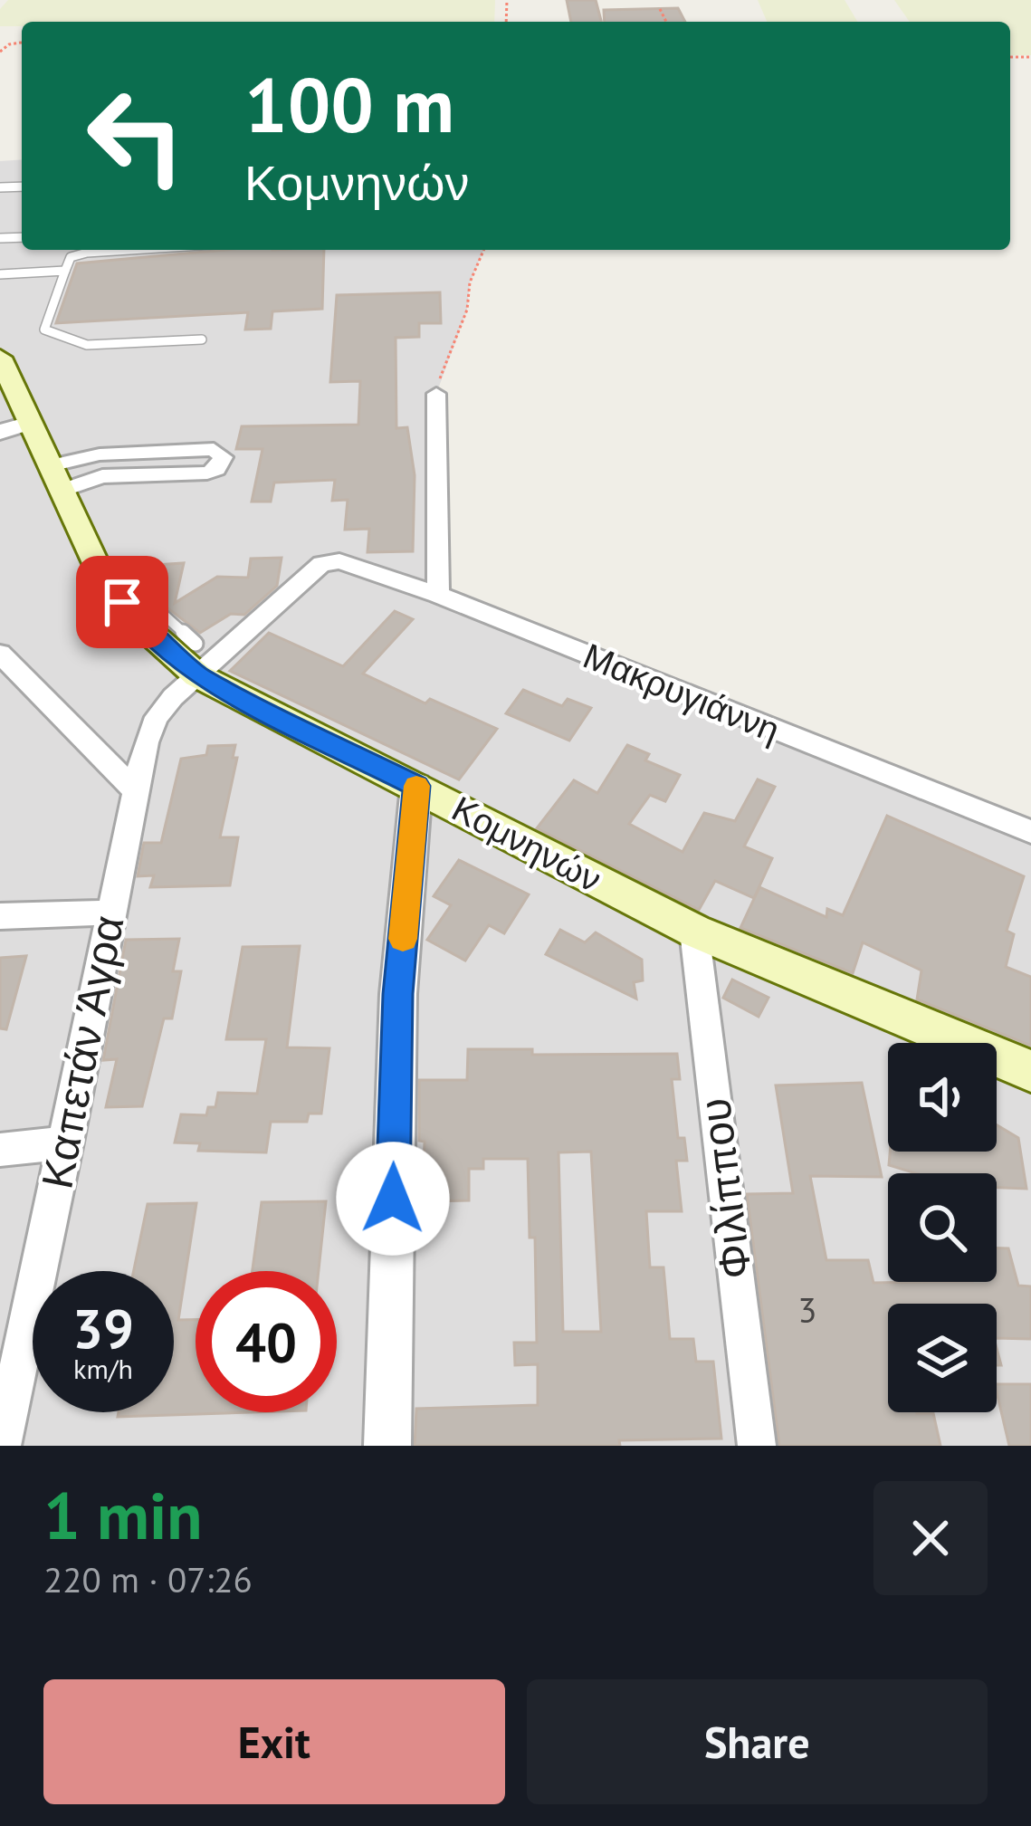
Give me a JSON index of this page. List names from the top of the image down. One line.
{"streets":{"main road":["Κομνηνών"],"street":["Μακρυγιάννη","Καπετάν Άγρα","Φιλίππου"]},"crossings":[["Μακρυγιάννη","Καπετάν Άγρα"],["Κομνηνών","Καπετάν Άγρα"],["Κομνηνών","Φιλίππου"]],"house_numbers":["3"],"page":{"turn":["100 m","Κομνηνών"],"speed":"39 km/h","limit":"40","heading":["1 min","220 m · 07:26"],"buttons":["Exit","Share"]}}
